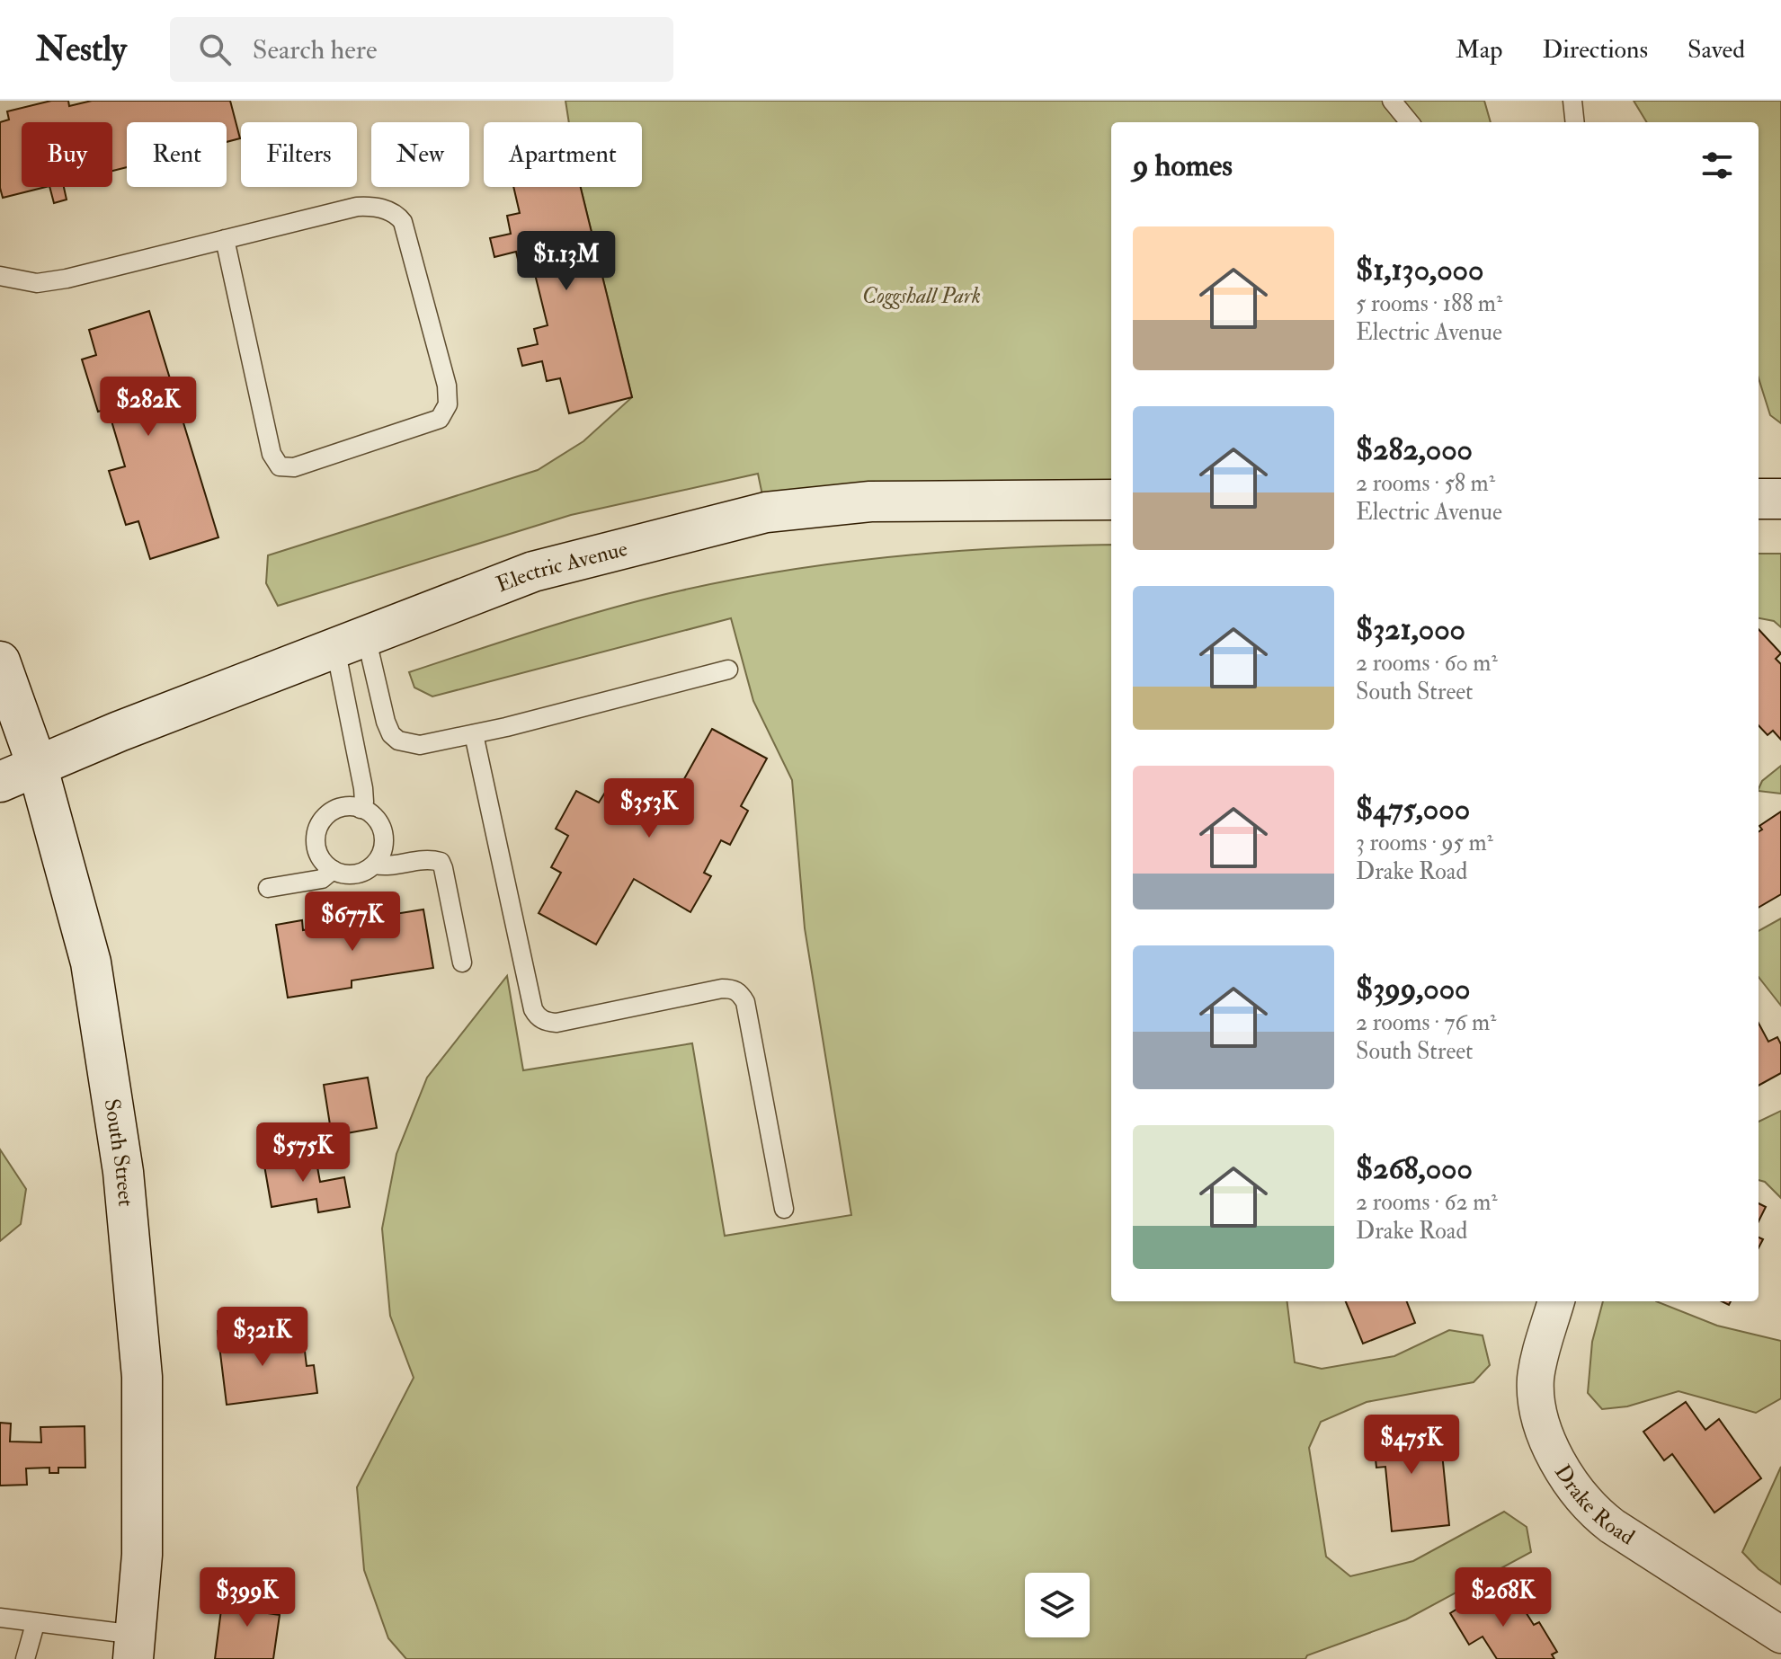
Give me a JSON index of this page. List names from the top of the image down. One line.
{"streets":{"main road":["Electric Avenue","South Street"],"street":["Drake Road"]},"crossings":[["Electric Avenue","South Street"]],"parks":["Coggshall Park"],"page":{"header":"Nestly","search":"Search here","nav":["Map","Directions","Saved"],"chip":["Buy","Rent","Filters","New","Apartment"],"heading":"9 homes","list":[{"name":"$1,130,000","note":"5 rooms · 188 m² · Electric Avenue"},{"name":"$282,000","note":"2 rooms · 58 m² · Electric Avenue"},{"name":"$321,000","note":"2 rooms · 60 m² · South Street"},{"name":"$475,000","note":"3 rooms · 95 m² · Drake Road"},{"name":"$399,000","note":"2 rooms · 76 m² · South Street"},{"name":"$268,000","note":"2 rooms · 62 m² · Drake Road"}],"price":["$1.13M","$282K","$353K","$677K","$575K","$321K","$475K","$399K","$268K"]}}
